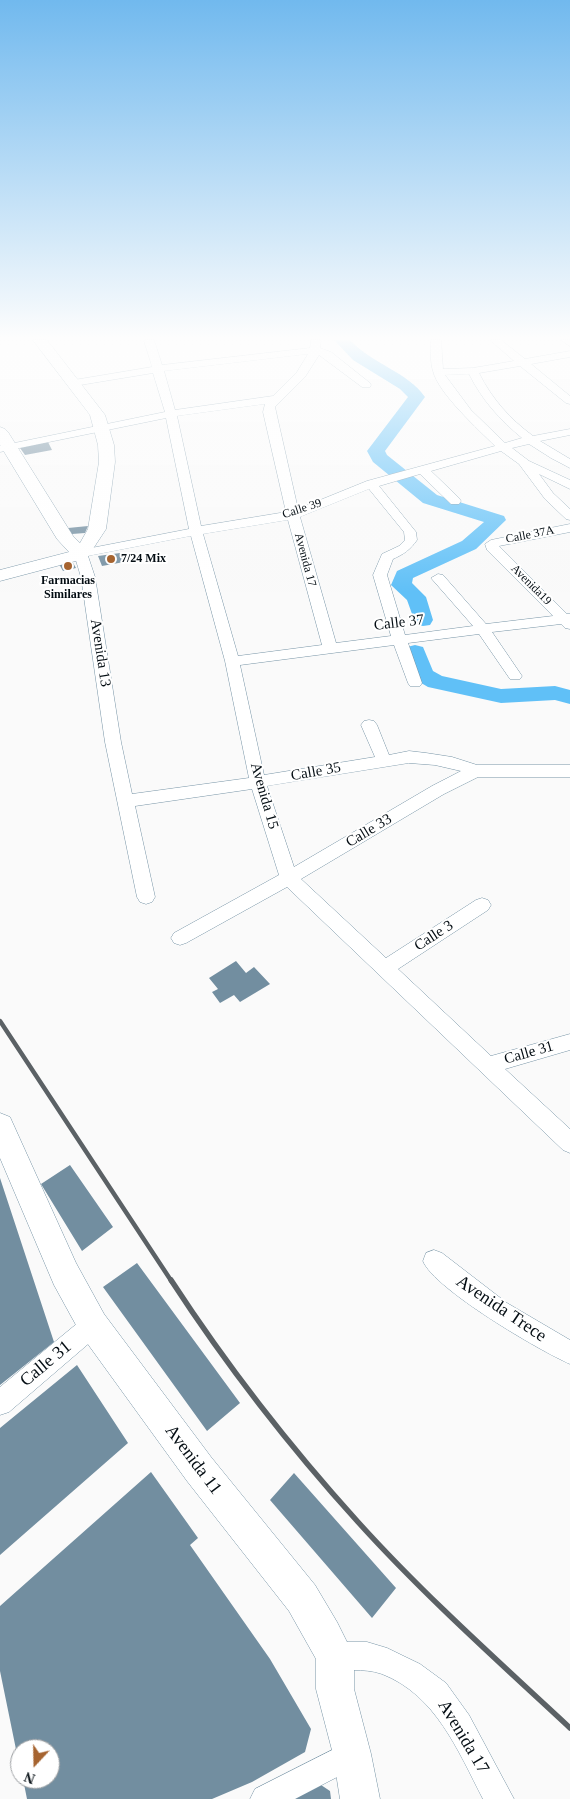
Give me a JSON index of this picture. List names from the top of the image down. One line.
{"streets":{"main road":["Calle 39","Avenida 11"],"street":["Calle 37A","Avenida 17","Avenida19","Calle 37","Avenida 13","Calle 35","Avenida 15","Calle 33","Calle 3","Calle 31","Avenida Trece"]},"crossings":[["Calle 39","Avenida 17"],["Calle 39","Avenida 13"],["Calle 39","Avenida 15"],["Calle 37A","Avenida19"],["Avenida 17","Calle 37"],["Avenida 17","Avenida 11"],["Avenida19","Calle 37"],["Calle 37","Avenida 15"],["Avenida 13","Calle 35"],["Calle 35","Avenida 15"],["Calle 35","Calle 33"],["Avenida 15","Calle 33"],["Avenida 15","Calle 3"],["Avenida 15","Calle 31"],["Calle 31","Avenida 11"]],"places":["7/24 Mix","Farmacias Similares"],"north":"bottom"}
